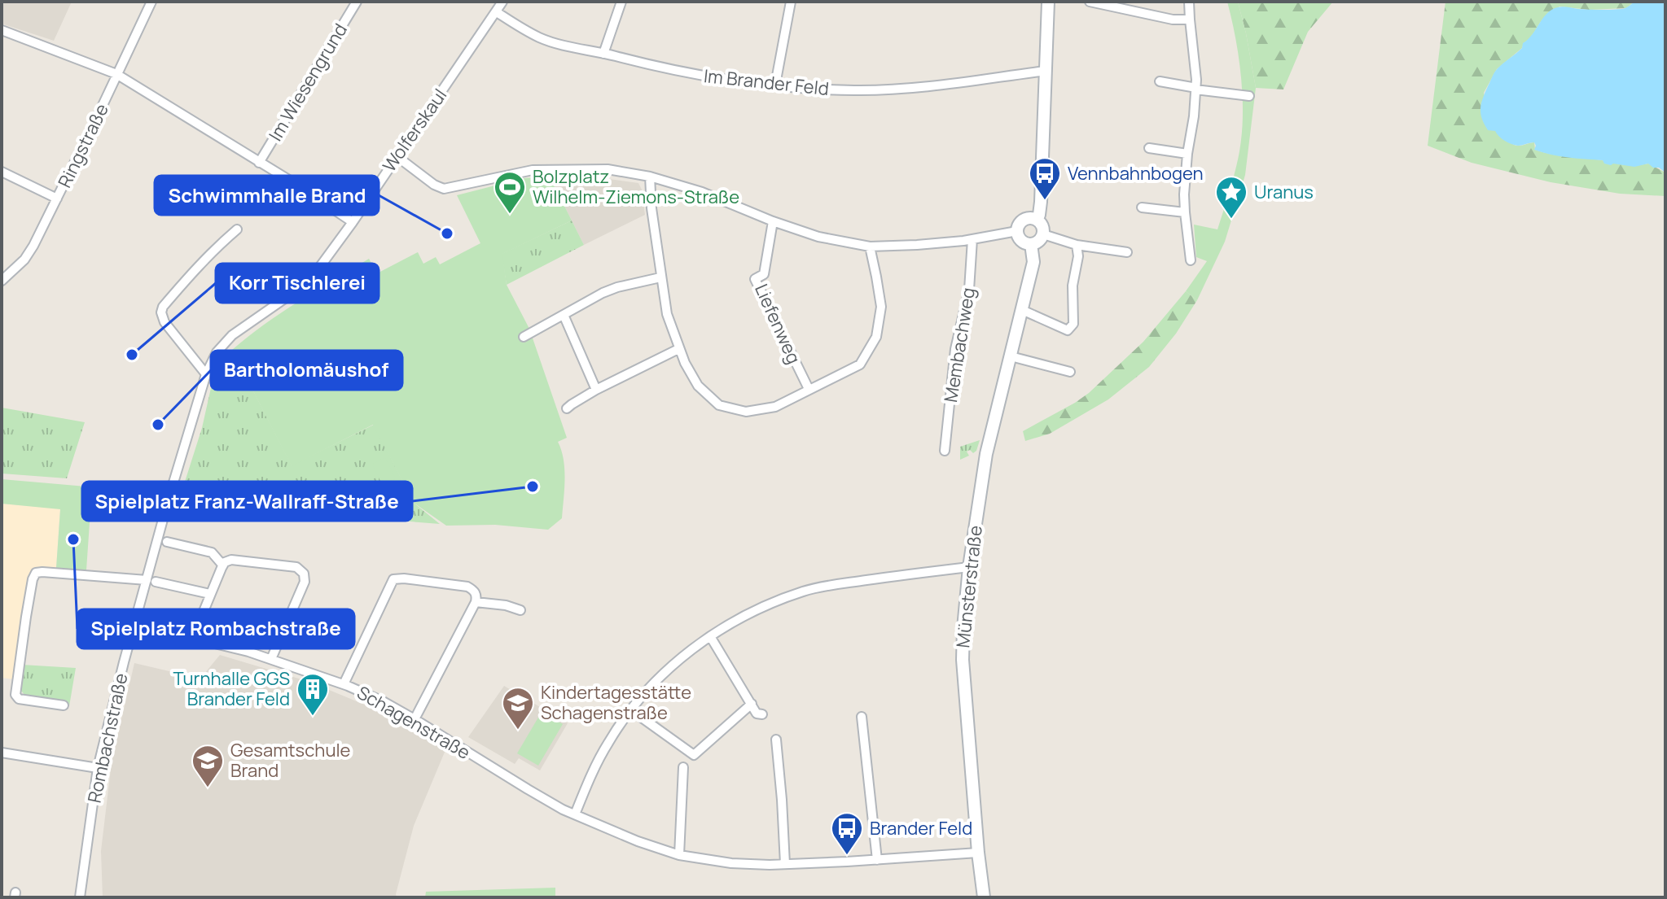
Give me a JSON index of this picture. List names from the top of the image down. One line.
{"streets":{"street":["Im Wiesengrund","Im Brander Feld","Wolferskaul","Ringstraße","Liefenweg","Membachweg","Münsterstraße","Schagenstraße","Rombachstraße"]},"crossings":[["Im Brander Feld","Wolferskaul"],["Wolferskaul","Rombachstraße"],["Münsterstraße","Schagenstraße"],["Schagenstraße","Rombachstraße"]],"places":{"bus stop":["Vennbahnbogen","Brander Feld"],"sports":["Bolzplatz Wilhelm-Ziemons-Straße"],"place":["Uranus"],"other":["Schwimmhalle Brand","Korr Tischlerei","Bartholomäushof","Spielplatz Franz-Wallraff-Straße","Spielplatz Rombachstraße"],"building":["Turnhalle GGS Brander Feld"],"school or university":["Kindertagesstätte Schagenstraße","Gesamtschule Brand"]}}
